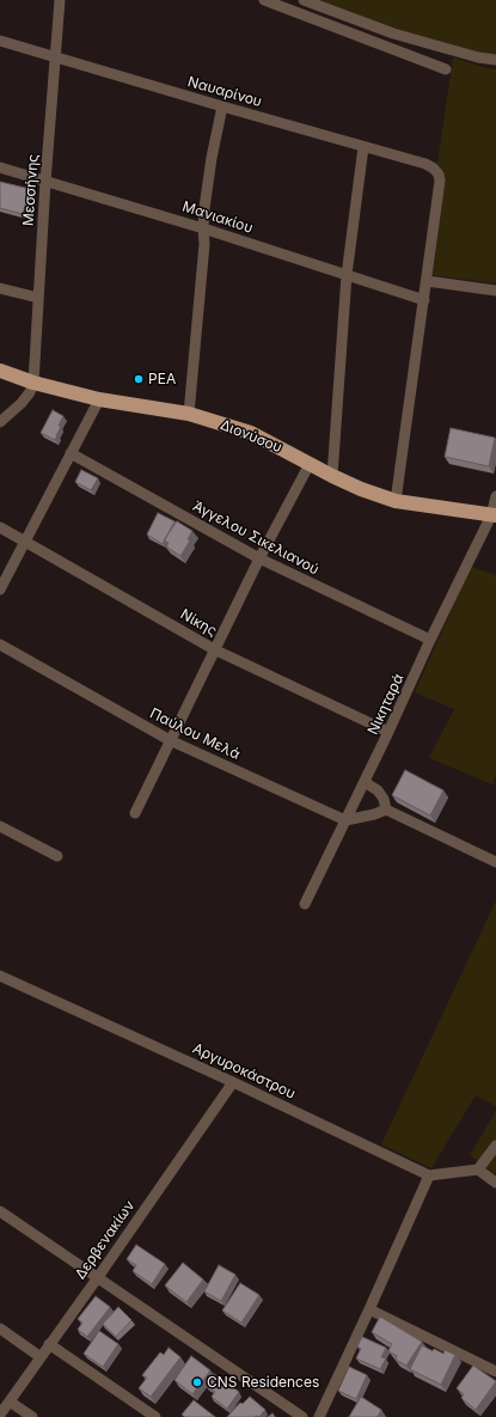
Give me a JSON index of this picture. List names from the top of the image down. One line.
{"streets":{"main road":["Διονύσου"],"street":["Ναυαρίνου","Μεσσήνης","Μανιακίου","Άγγελου Σικελιανού","Νίκης","Νικηταρά","Παύλου Μελά","Αργυροκάστρου","Δερβενακίων"]},"crossings":[["Ναυαρίνου","Μεσσήνης"],["Μεσσήνης","Μανιακίου"],["Μεσσήνης","Διονύσου"],["Διονύσου","Νικηταρά"],["Άγγελου Σικελιανού","Νικηταρά"],["Νίκης","Νικηταρά"],["Νικηταρά","Παύλου Μελά"],["Αργυροκάστρου","Δερβενακίων"]],"places":["ΡΕΑ","CNS Residences"]}
